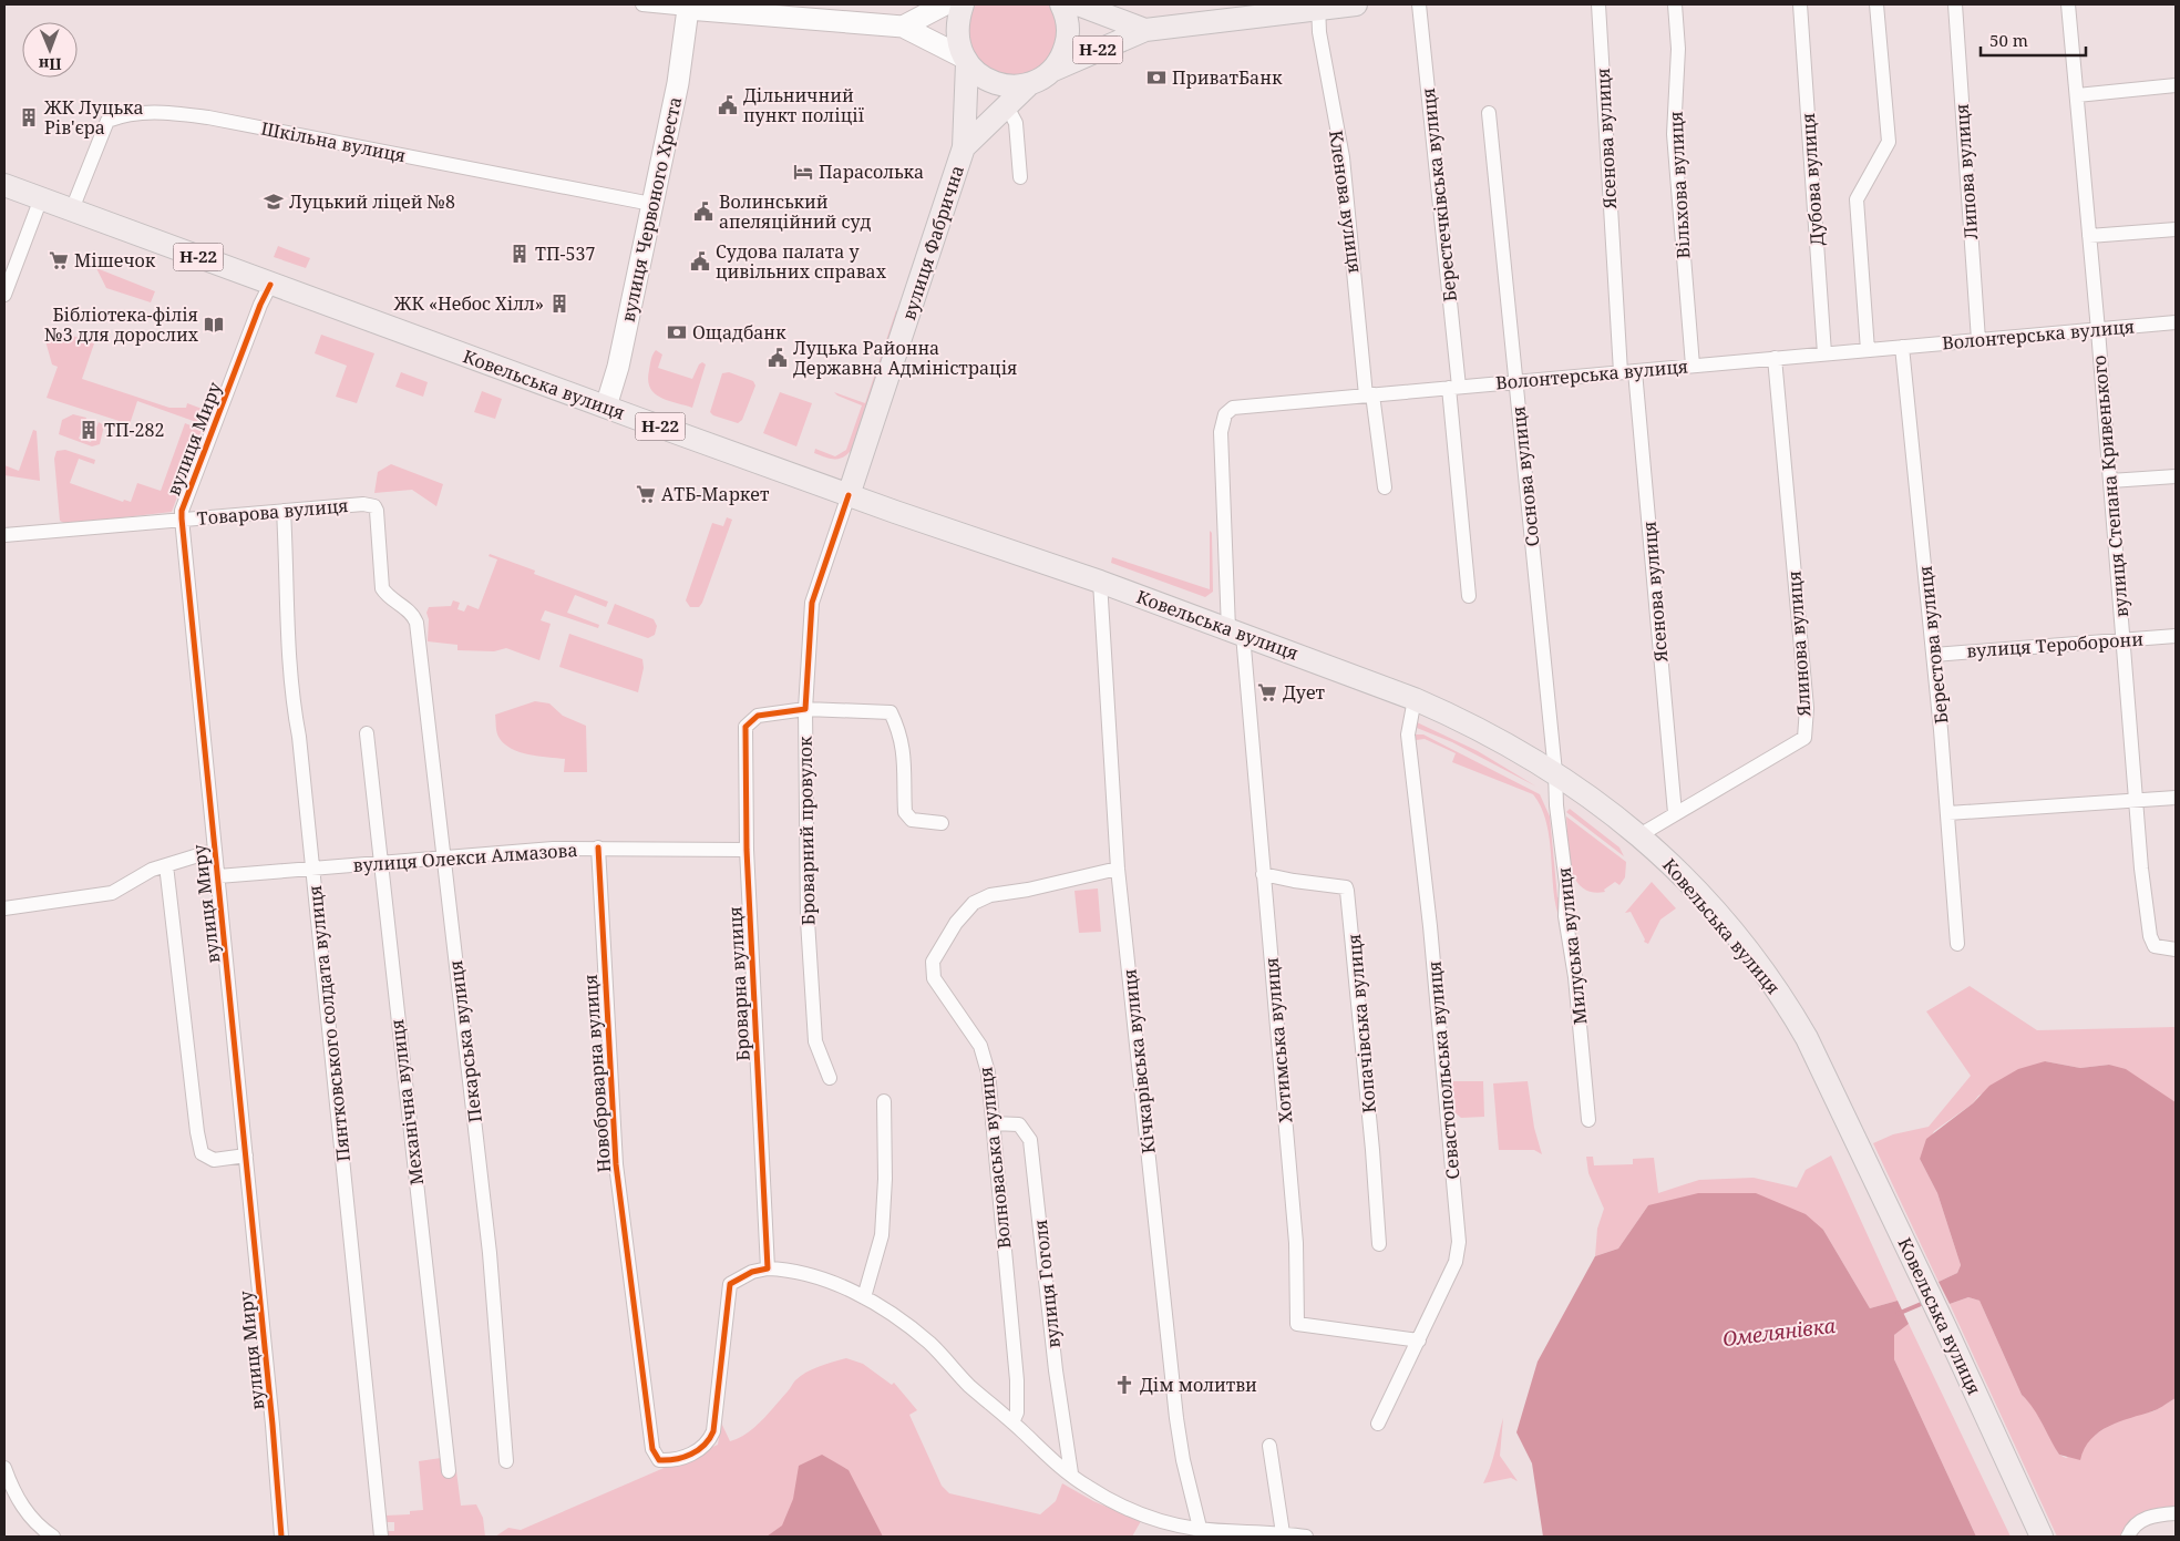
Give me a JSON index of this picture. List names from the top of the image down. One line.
{"streets":{"main road":["Н-22","вулиця Червоного Хреста","вулиця Фабрична","Ковельська вулиця"],"street":["Ясенова вулиця","Шкільна вулиця","Липова вулиця","Дубова вулиця","Вільхова вулиця","Берестечківська вулиця","Кленова вулиця","Волонтерська вулиця","вулиця Миру","Соснова вулиця","вулиця Степана Кривенького","Товарова вулиця","Ялинова вулиця","Берестова вулиця","вулиця Тероборони","Броварний провулок","вулиця Олекси Алмазова","Милуська вулиця","Броварна вулиця","Пянтковського солдата вулиця","Копачівська вулиця","Хотимська вулиця","Пекарська вулиця","Кічкарівська вулиця","Севастопольська вулиця","Новоброварна вулиця","Механічна вулиця","Волноваська вулиця","вулиця Гоголя"]},"crossings":[["Н-22","Кленова вулиця"],["Н-22","вулиця Фабрична"],["Ясенова вулиця","Волонтерська вулиця"],["Ясенова вулиця","Ялинова вулиця"],["Шкільна вулиця","вулиця Червоного Хреста"],["Шкільна вулиця","Ковельська вулиця"],["Липова вулиця","Волонтерська вулиця"],["Дубова вулиця","Волонтерська вулиця"],["Вільхова вулиця","Волонтерська вулиця"],["Берестечківська вулиця","Волонтерська вулиця"],["Кленова вулиця","Волонтерська вулиця"],["вулиця Червоного Хреста","Ковельська вулиця"],["вулиця Фабрична","Ковельська вулиця"],["Волонтерська вулиця","Ковельська вулиця"],["Волонтерська вулиця","Соснова вулиця"],["Волонтерська вулиця","вулиця Степана Кривенького"],["Волонтерська вулиця","Ялинова вулиця"],["Волонтерська вулиця","Берестова вулиця"],["Волонтерська вулиця","Хотимська вулиця"],["Ковельська вулиця","вулиця Миру"],["Ковельська вулиця","Соснова вулиця"],["Ковельська вулиця","Ялинова вулиця"],["Ковельська вулиця","Милуська вулиця"],["Ковельська вулиця","Хотимська вулиця"],["Ковельська вулиця","Кічкарівська вулиця"],["Ковельська вулиця","Севастопольська вулиця"],["вулиця Миру","Товарова вулиця"],["вулиця Миру","вулиця Олекси Алмазова"],["Соснова вулиця","Милуська вулиця"],["вулиця Степана Кривенького","вулиця Тероборони"],["Товарова вулиця","Пянтковського солдата вулиця"],["Товарова вулиця","Пекарська вулиця"],["Берестова вулиця","вулиця Тероборони"],["Броварний провулок","Броварна вулиця"],["вулиця Олекси Алмазова","Броварна вулиця"],["вулиця Олекси Алмазова","Пянтковського солдата вулиця"],["вулиця Олекси Алмазова","Пекарська вулиця"],["вулиця Олекси Алмазова","Новоброварна вулиця"],["вулиця Олекси Алмазова","Механічна вулиця"],["Броварна вулиця","Новоброварна вулиця"],["Копачівська вулиця","Хотимська вулиця"],["Хотимська вулиця","Севастопольська вулиця"],["Кічкарівська вулиця","Волноваська вулиця"],["Волноваська вулиця","вулиця Гоголя"]],"water":["Омелянівка"],"places":{"bank":["ПриватБанк","Ощадбанк"],"public building":["Дільничний пункт поліції","Волинський апеляційний суд","Судова палата у цивільних справах","Луцька Районна Державна Адміністрація"],"building":["ЖК Луцька Рів'єра","ТП-537","ЖК «Небос Хілл»","ТП-282"],"hotel":["Парасолька"],"school or university":["Луцький ліцей №8"],"supermarket":["Мішечок","АТБ-Маркет","Дует"],"library":["Бібліотека-філія №3 для дорослих"],"church":["Дім молитви"]},"scale_bar":"50 m","north":"bottom"}
